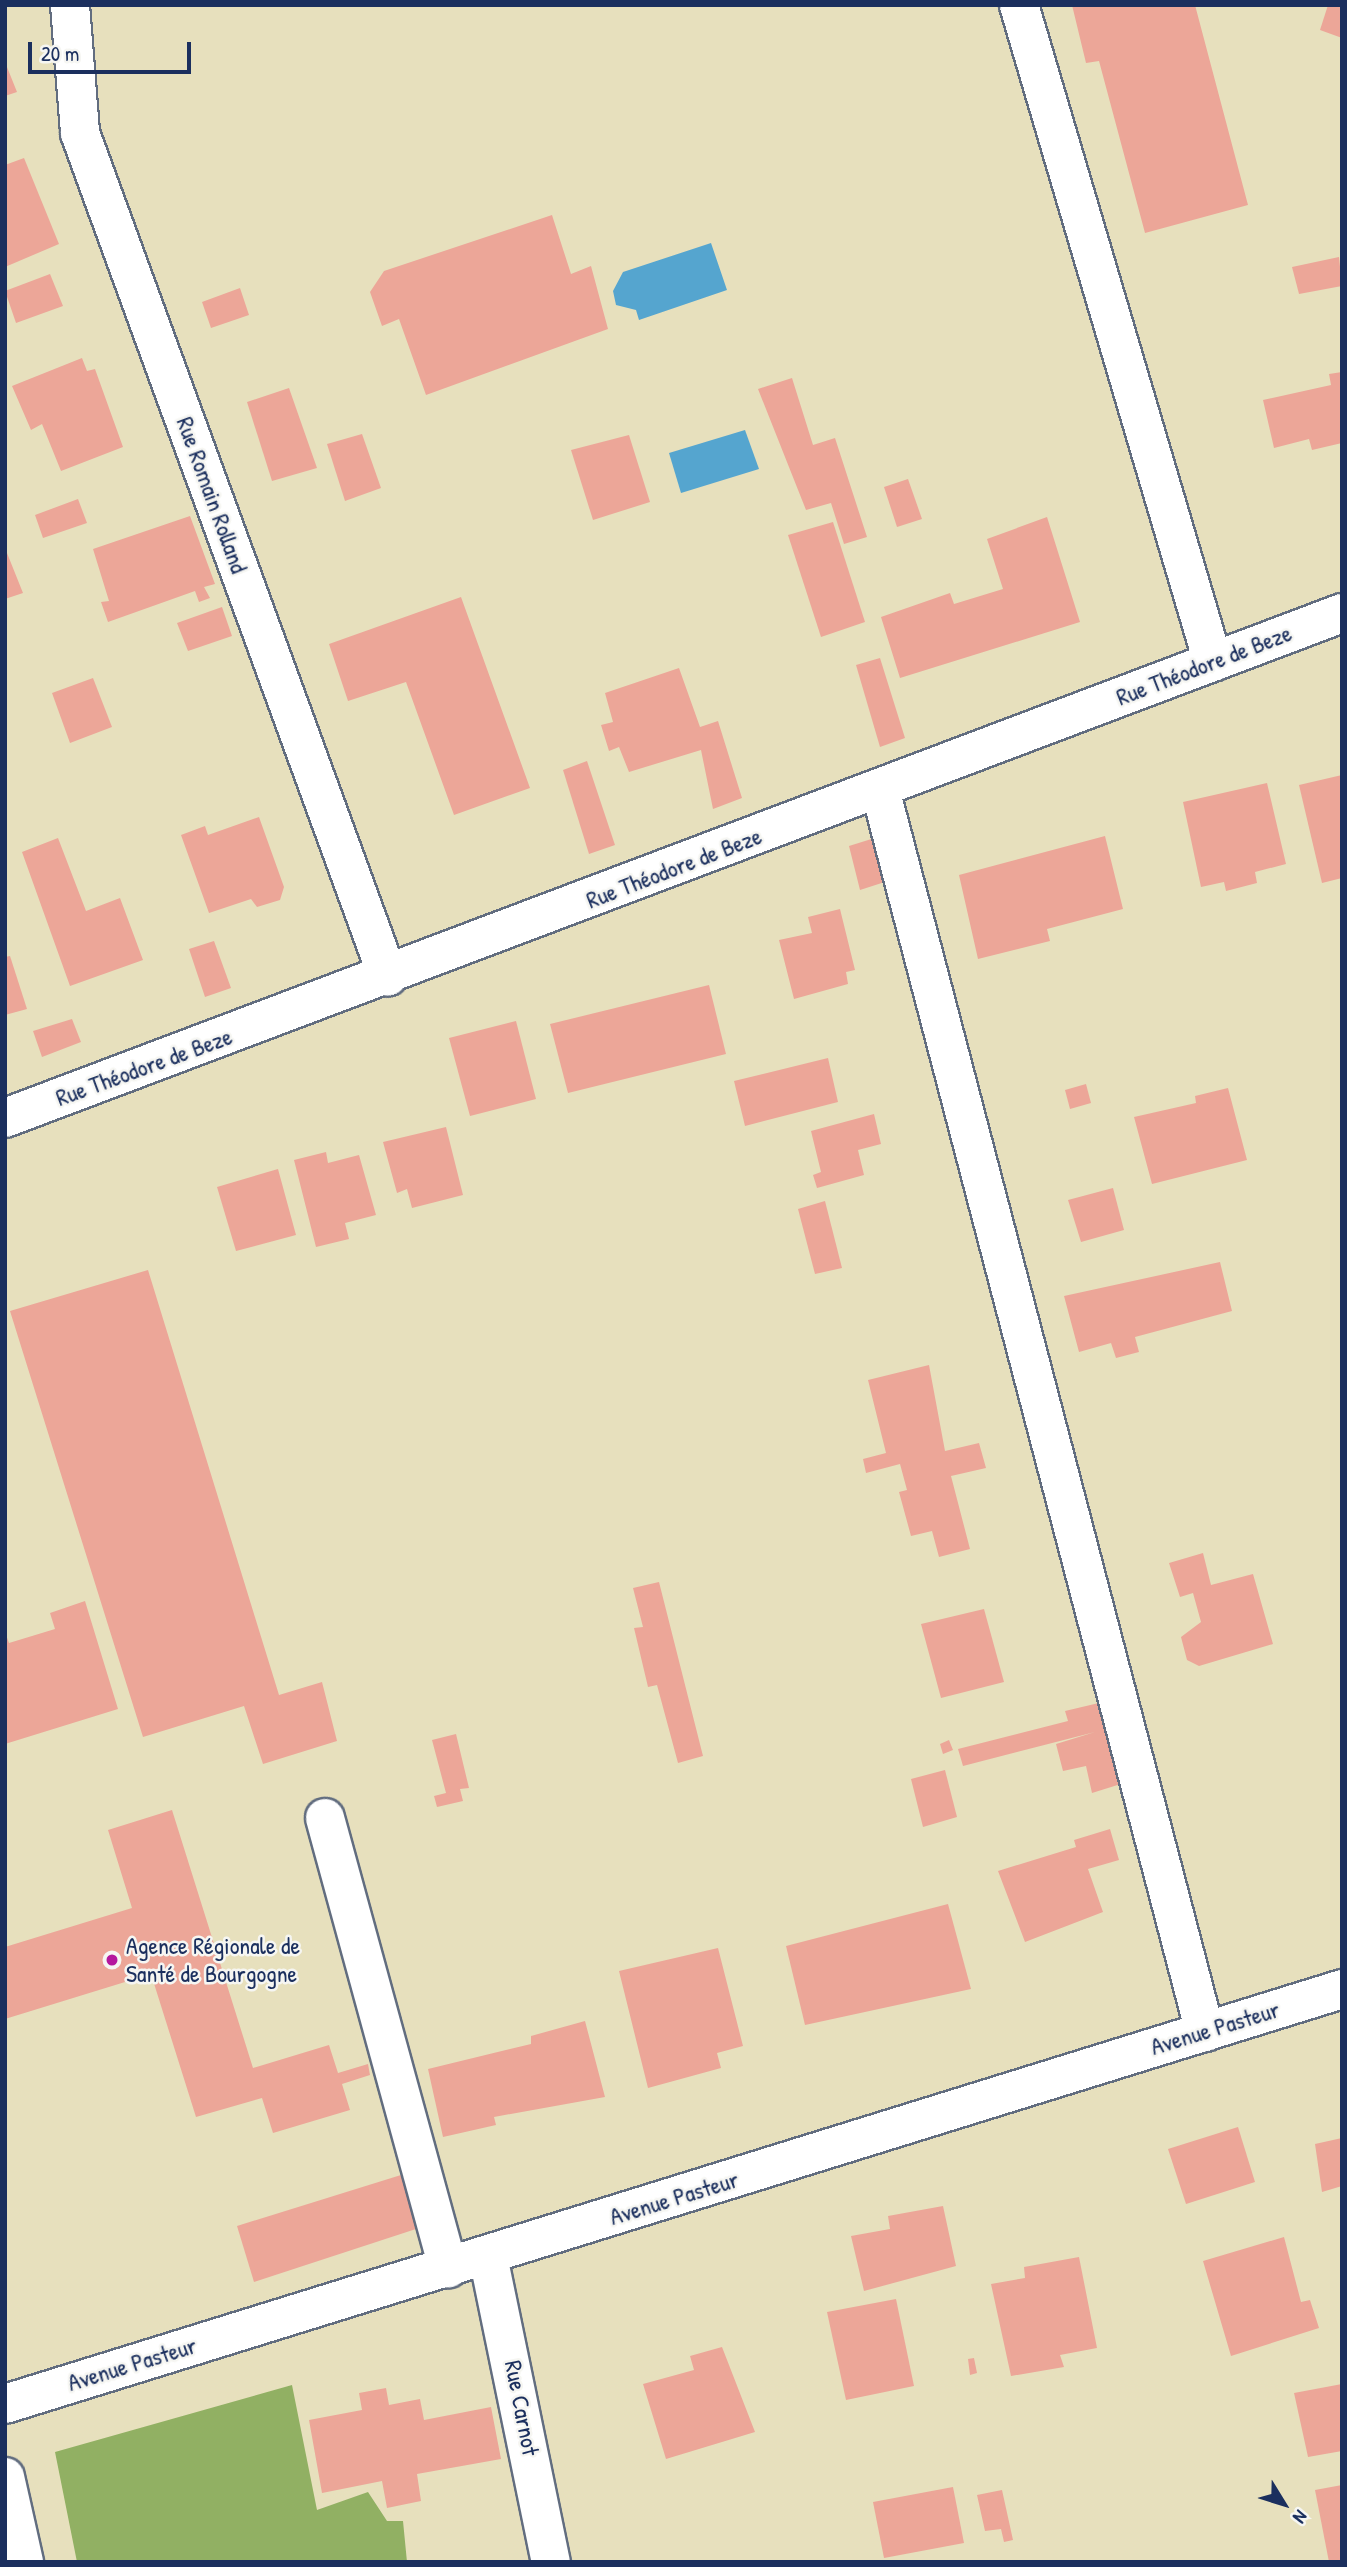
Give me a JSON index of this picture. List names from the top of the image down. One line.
{"streets":{"street":["Rue Romain Rolland","Rue Théodore de Beze","Avenue Pasteur","Rue Carnot"]},"crossings":[["Rue Romain Rolland","Rue Théodore de Beze"],["Avenue Pasteur","Rue Carnot"]],"places":["Agence Régionale de Santé de Bourgogne"],"scale_bar":"20 m","north":"bottom right"}
